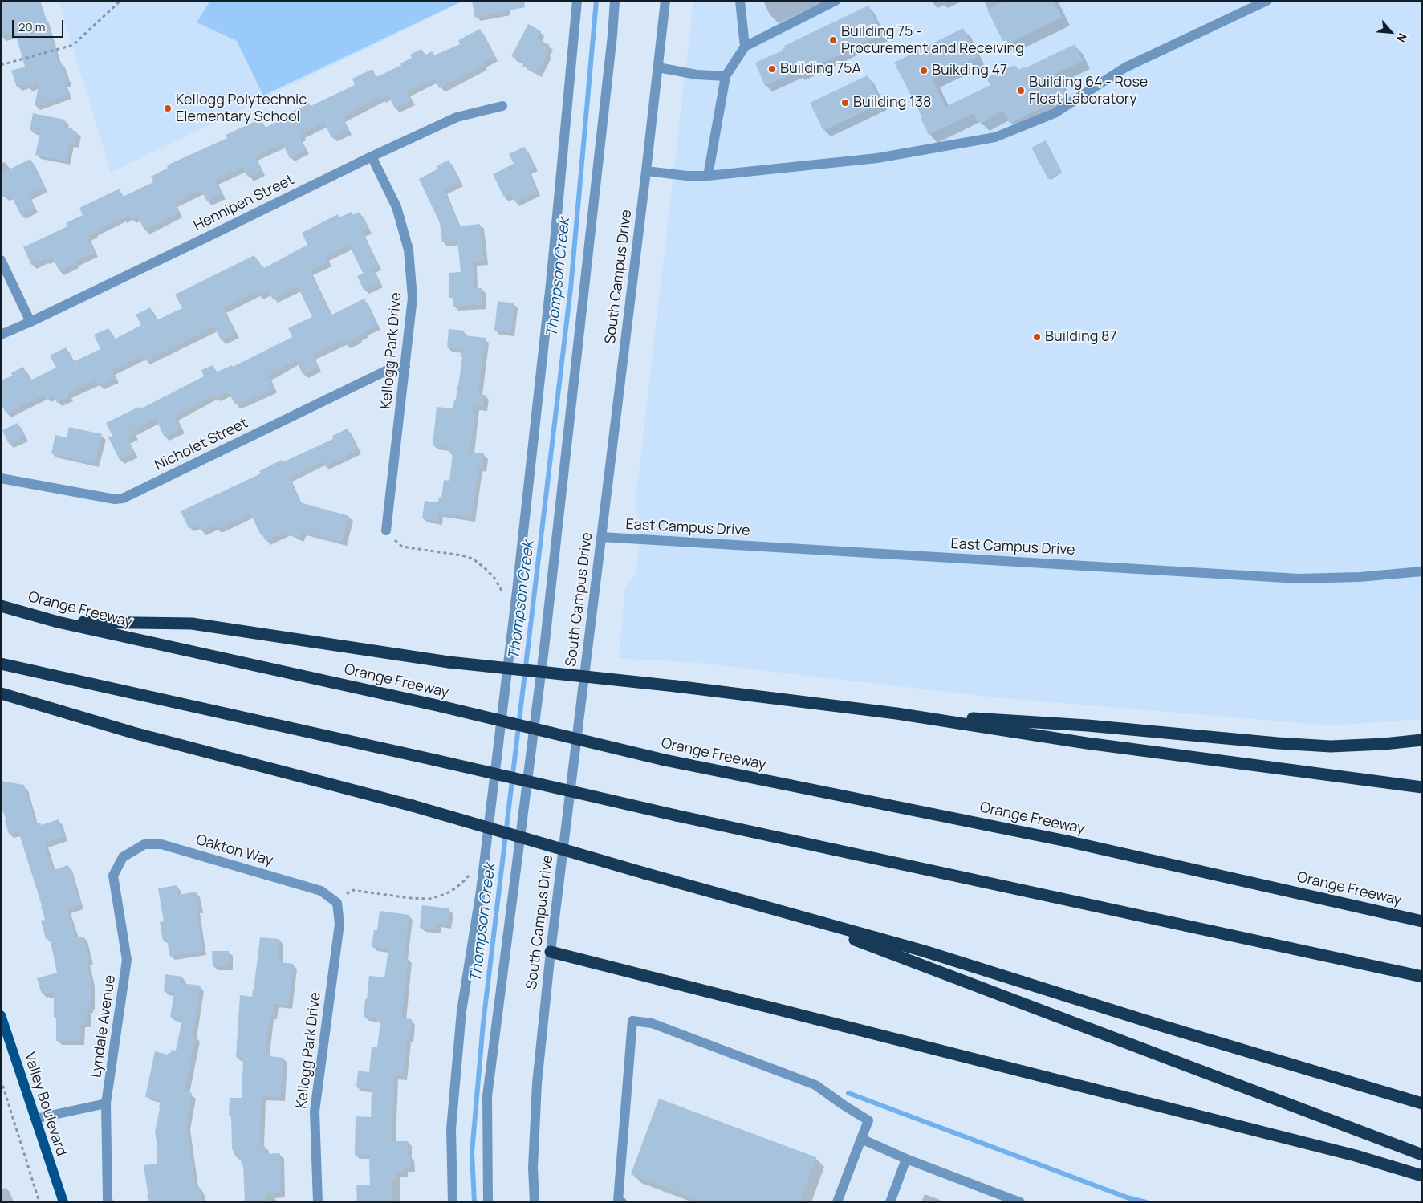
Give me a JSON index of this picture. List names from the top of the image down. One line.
{"streets":{"highway":["Orange Freeway"],"main road":["Valley Boulevard"],"street":["Hennipen Street","South Campus Drive","Kellogg Park Drive","Nicholet Street","East Campus Drive","Oakton Way","Lyndale Avenue"]},"crossings":[["Hennipen Street","Kellogg Park Drive"],["South Campus Drive","East Campus Drive"],["Kellogg Park Drive","Nicholet Street"],["Kellogg Park Drive","Oakton Way"],["Oakton Way","Lyndale Avenue"]],"water":["Thompson Creek"],"places":["Building 75 - Procurement and Receiving","Building 75A","Buikding 47","Building 64 - Rose Float Laboratory","Building 138","Kellogg Polytechnic Elementary School","Building 87"],"scale_bar":"20 m","north":"bottom right"}
